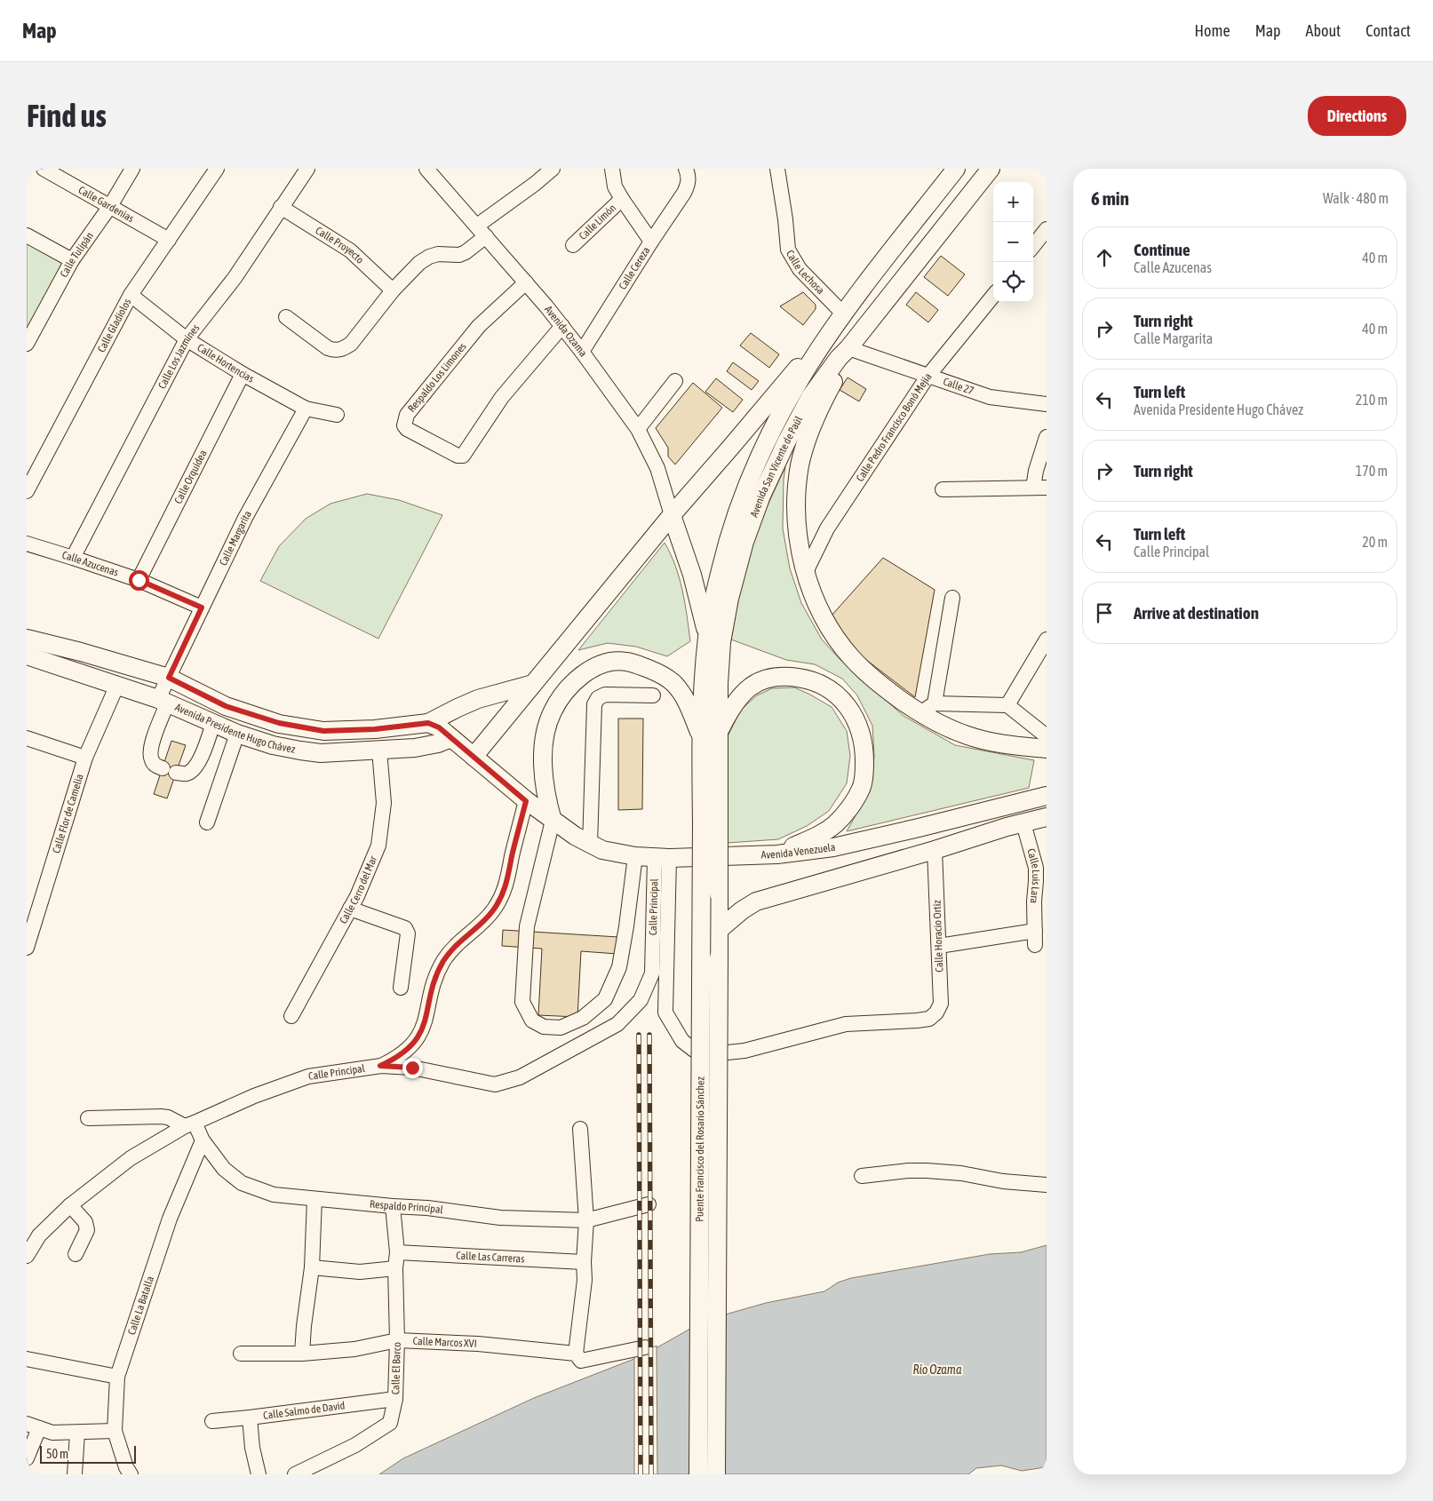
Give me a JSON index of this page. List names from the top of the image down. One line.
{"streets":{"main road":["Avenida San Vicente de Paúl","Avenida Presidente Hugo Chávez","Avenida Venezuela","Puente Francisco del Rosario Sánchez"],"street":["Calle Gardenias","Calle Limón","Calle Proyecto","Calle Tulipán","Calle Cereza","Calle Lechosa","Calle Gladiolos","Avenida Ozama","Calle Los Jazmines","Calle Hortencias","Respaldo Los Limones","Calle 27","Calle Pedro Francisco Bonó Mejía","Calle Orquídea","Calle Margarita","Calle Azucenas","Calle Flor de Camelia","Calle Luis Lara","Calle Cerro del Mar","Calle Principal","Calle Horacio Ortiz","Respaldo Principal","Calle Las Carreras","Calle La Batalla","Calle Marcos XVI","Calle El Barco","Calle Salmo de David"]},"crossings":[["Calle Gardenias","Calle Tulipán"],["Calle Gardenias","Calle Gladiolos"],["Calle Proyecto","Calle Los Jazmines"],["Calle Cereza","Avenida Ozama"],["Calle Lechosa","Avenida San Vicente de Paúl"],["Calle Gladiolos","Calle Hortencias"],["Avenida Ozama","Respaldo Los Limones"],["Calle Los Jazmines","Calle Hortencias"],["Calle Los Jazmines","Calle Azucenas"],["Calle Hortencias","Calle Orquídea"],["Calle Hortencias","Calle Margarita"],["Calle 27","Calle Pedro Francisco Bonó Mejía"],["Calle 27","Avenida San Vicente de Paúl"],["Avenida San Vicente de Paúl","Puente Francisco del Rosario Sánchez"],["Calle Orquídea","Calle Azucenas"],["Calle Margarita","Calle Azucenas"],["Calle Margarita","Avenida Presidente Hugo Chávez"],["Avenida Presidente Hugo Chávez","Calle Flor de Camelia"],["Avenida Presidente Hugo Chávez","Calle Cerro del Mar"],["Avenida Venezuela","Calle Principal"],["Avenida Venezuela","Calle Horacio Ortiz"],["Calle Luis Lara","Calle Horacio Ortiz"],["Calle Principal","Calle Horacio Ortiz"],["Calle Principal","Respaldo Principal"],["Respaldo Principal","Calle La Batalla"],["Respaldo Principal","Calle El Barco"],["Calle Las Carreras","Calle El Barco"],["Calle Marcos XVI","Calle El Barco"],["Calle El Barco","Calle Salmo de David"]],"water":["Río Ozama"],"scale_bar":"50 m","page":{"header":"Map","nav":["Home","Map","About","Contact"],"buttons":"Directions","title":"Find us","heading":["6 min","Walk · 480 m"],"map_buttons":["+","−"],"list":[["Continue","Calle Azucenas","40 m"],["Turn right","Calle Margarita","40 m"],["Turn left","Avenida Presidente Hugo Chávez","210 m"],["Turn right","170 m"],["Turn left","Calle Principal","20 m"],"Arrive at destination"],"scale":"50 m"}}
